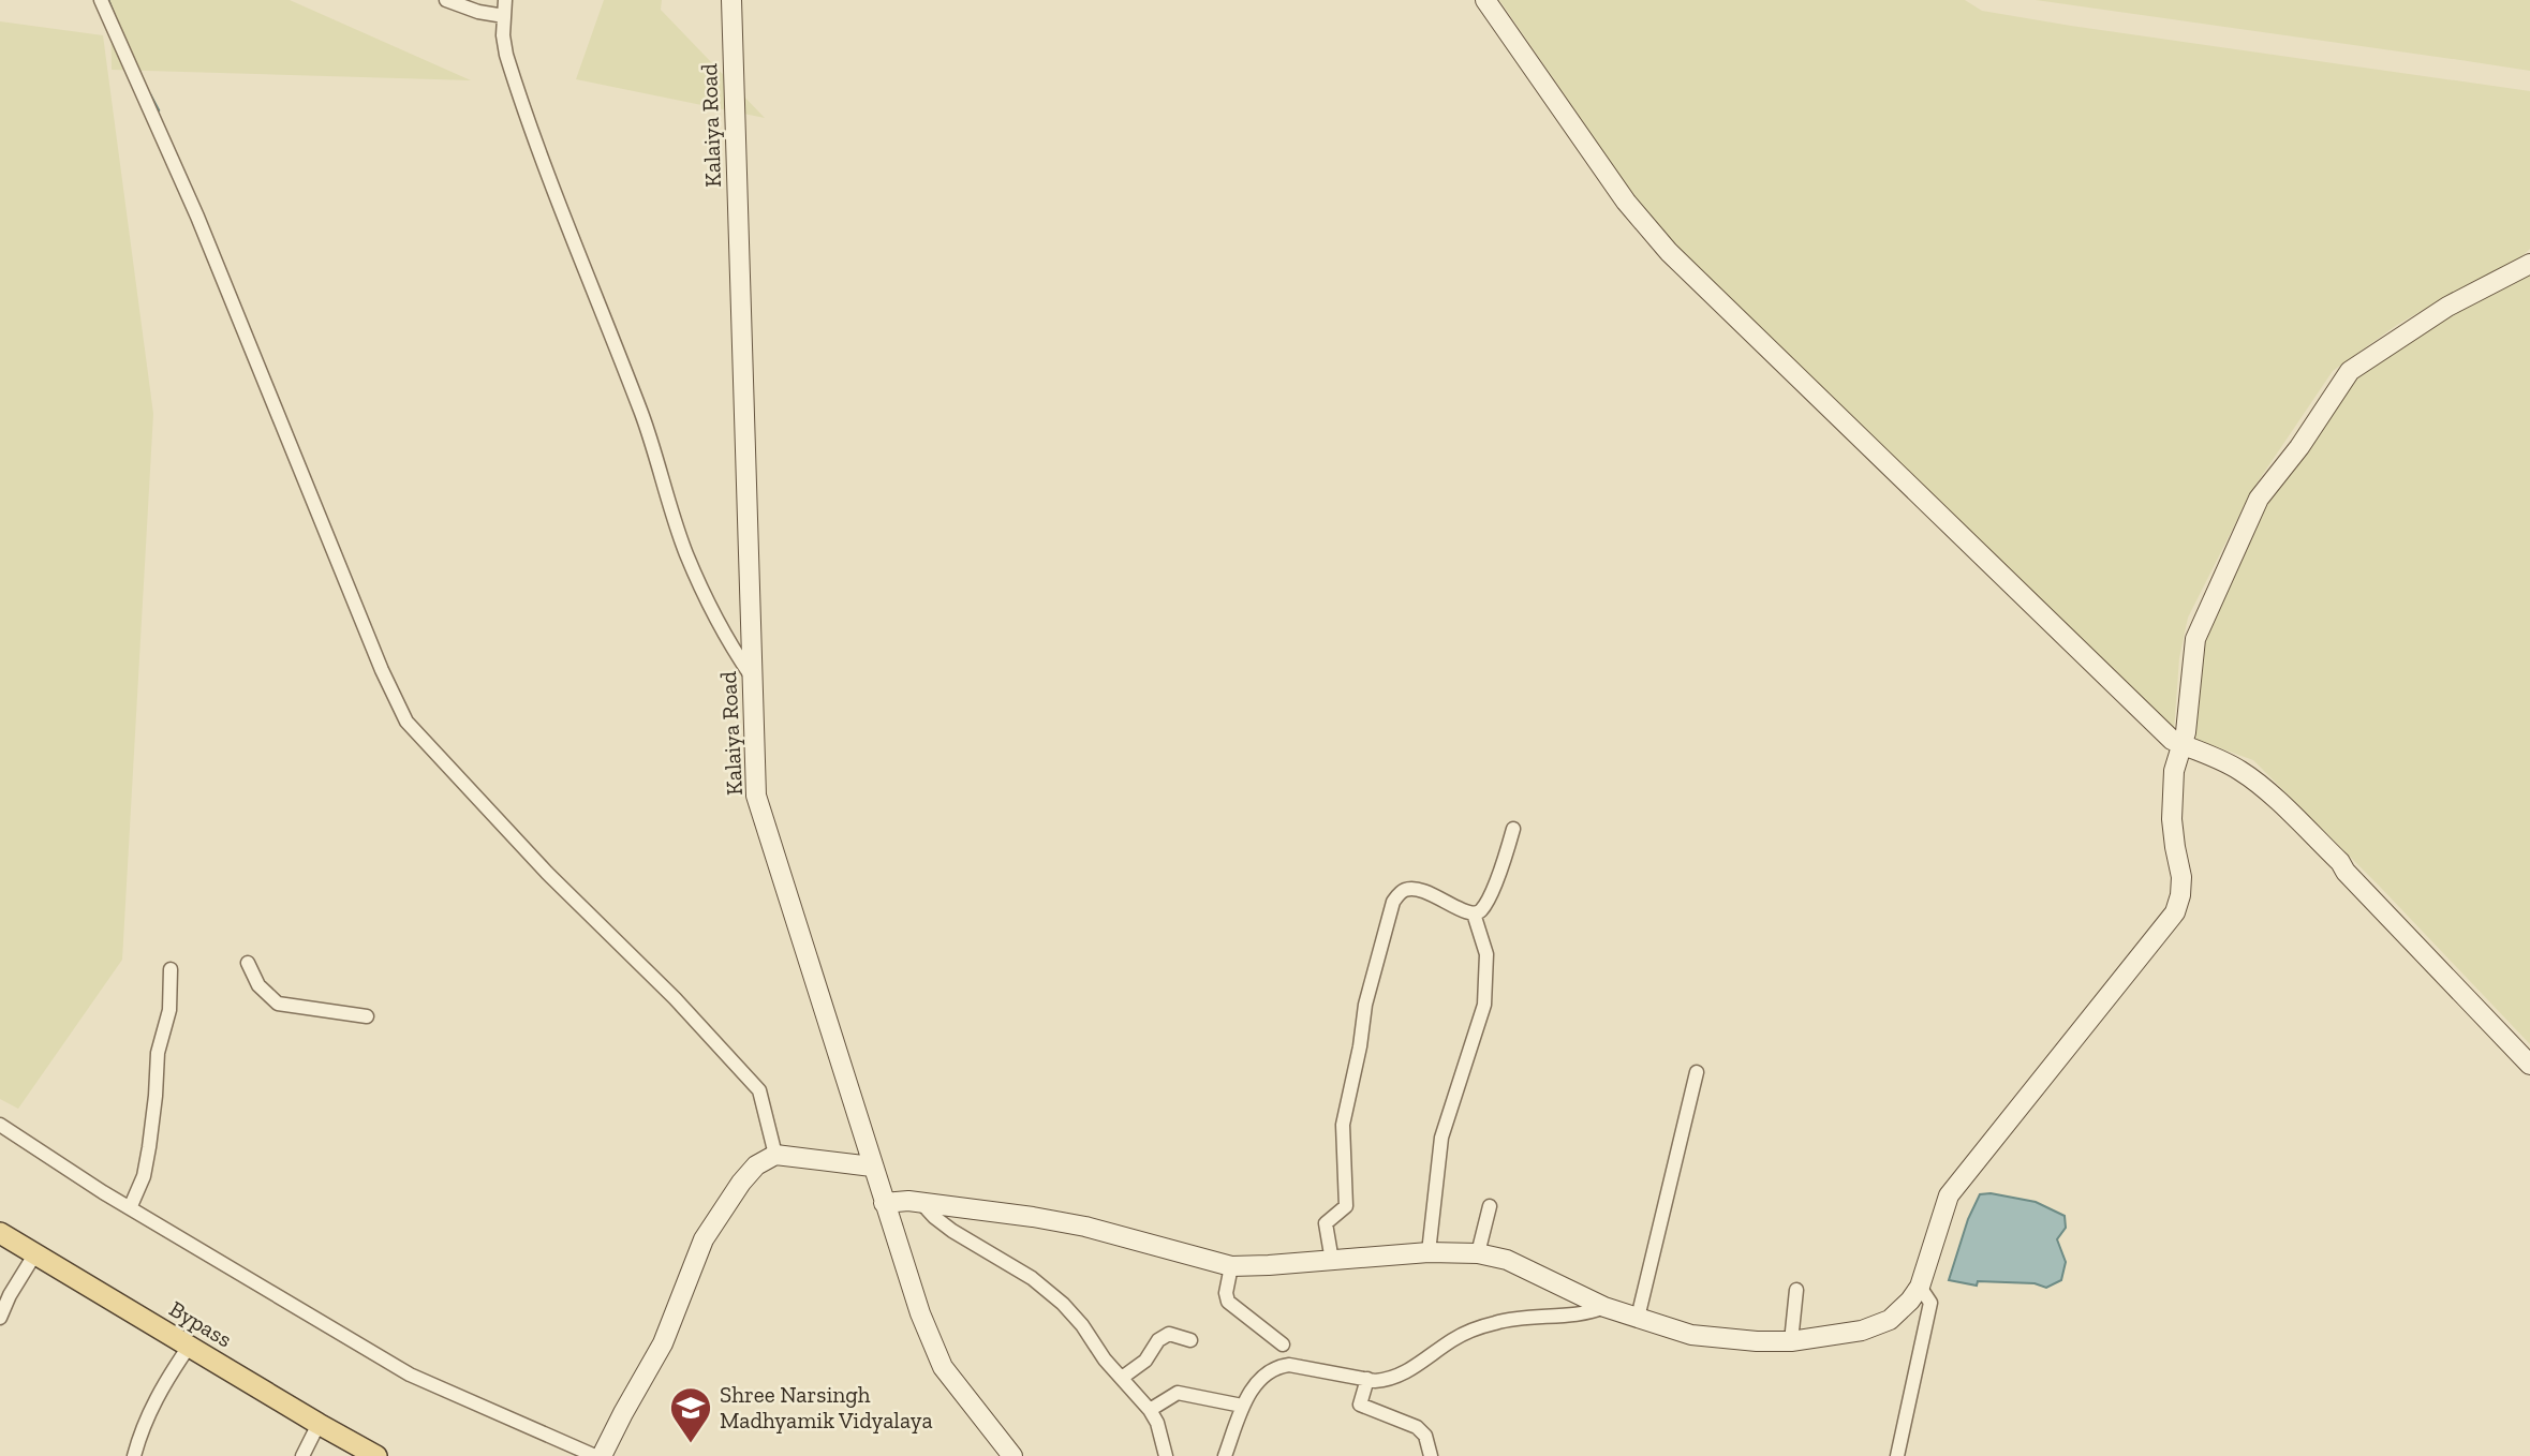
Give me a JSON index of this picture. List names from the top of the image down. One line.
{"streets":{"main road":["Bypass"],"street":["Kalaiya Road"]},"places":{"school or university":["Shree Narsingh Madhyamik Vidyalaya"]}}
